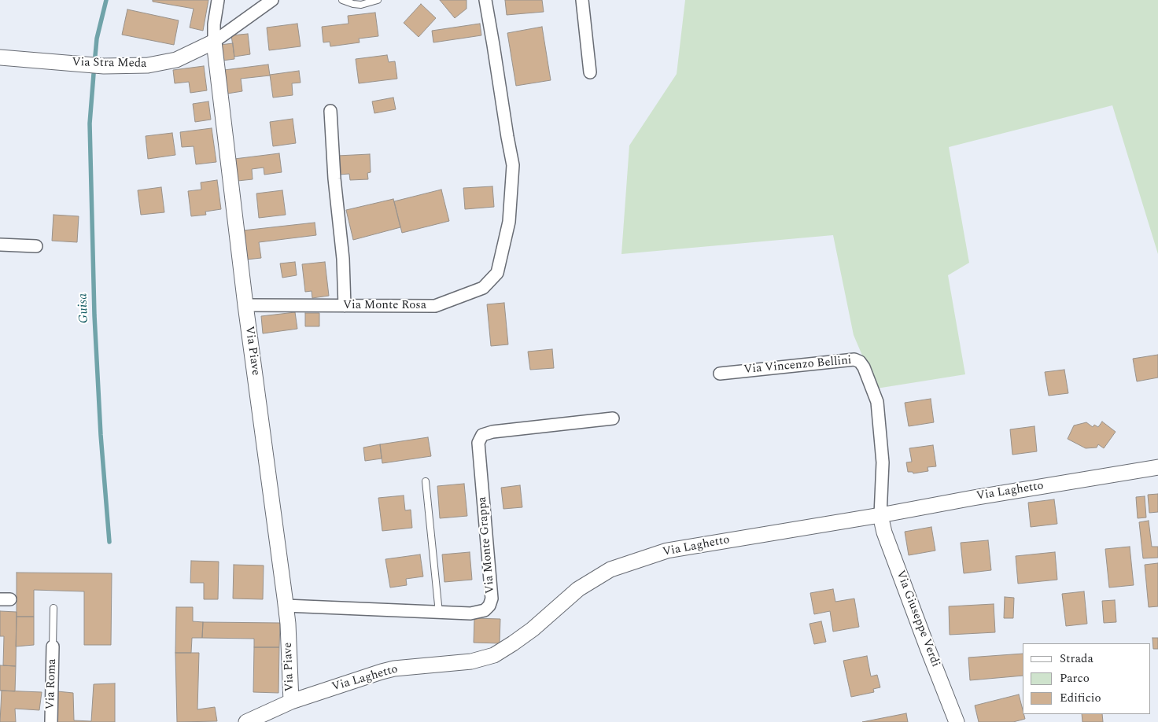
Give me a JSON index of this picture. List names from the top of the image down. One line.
{"streets":{"street":["Via Stra Meda","Via Monte Rosa","Via Piave","Via Vincenzo Bellini","Via Laghetto","Via Monte Grappa","Via Giuseppe Verdi","Via Roma"]},"crossings":[["Via Stra Meda","Via Piave"],["Via Monte Rosa","Via Piave"],["Via Piave","Via Laghetto"],["Via Piave","Via Monte Grappa"],["Via Vincenzo Bellini","Via Laghetto"],["Via Vincenzo Bellini","Via Giuseppe Verdi"],["Via Laghetto","Via Giuseppe Verdi"]],"water":["Guisa"],"legend":["Strada","Parco","Edificio"]}
